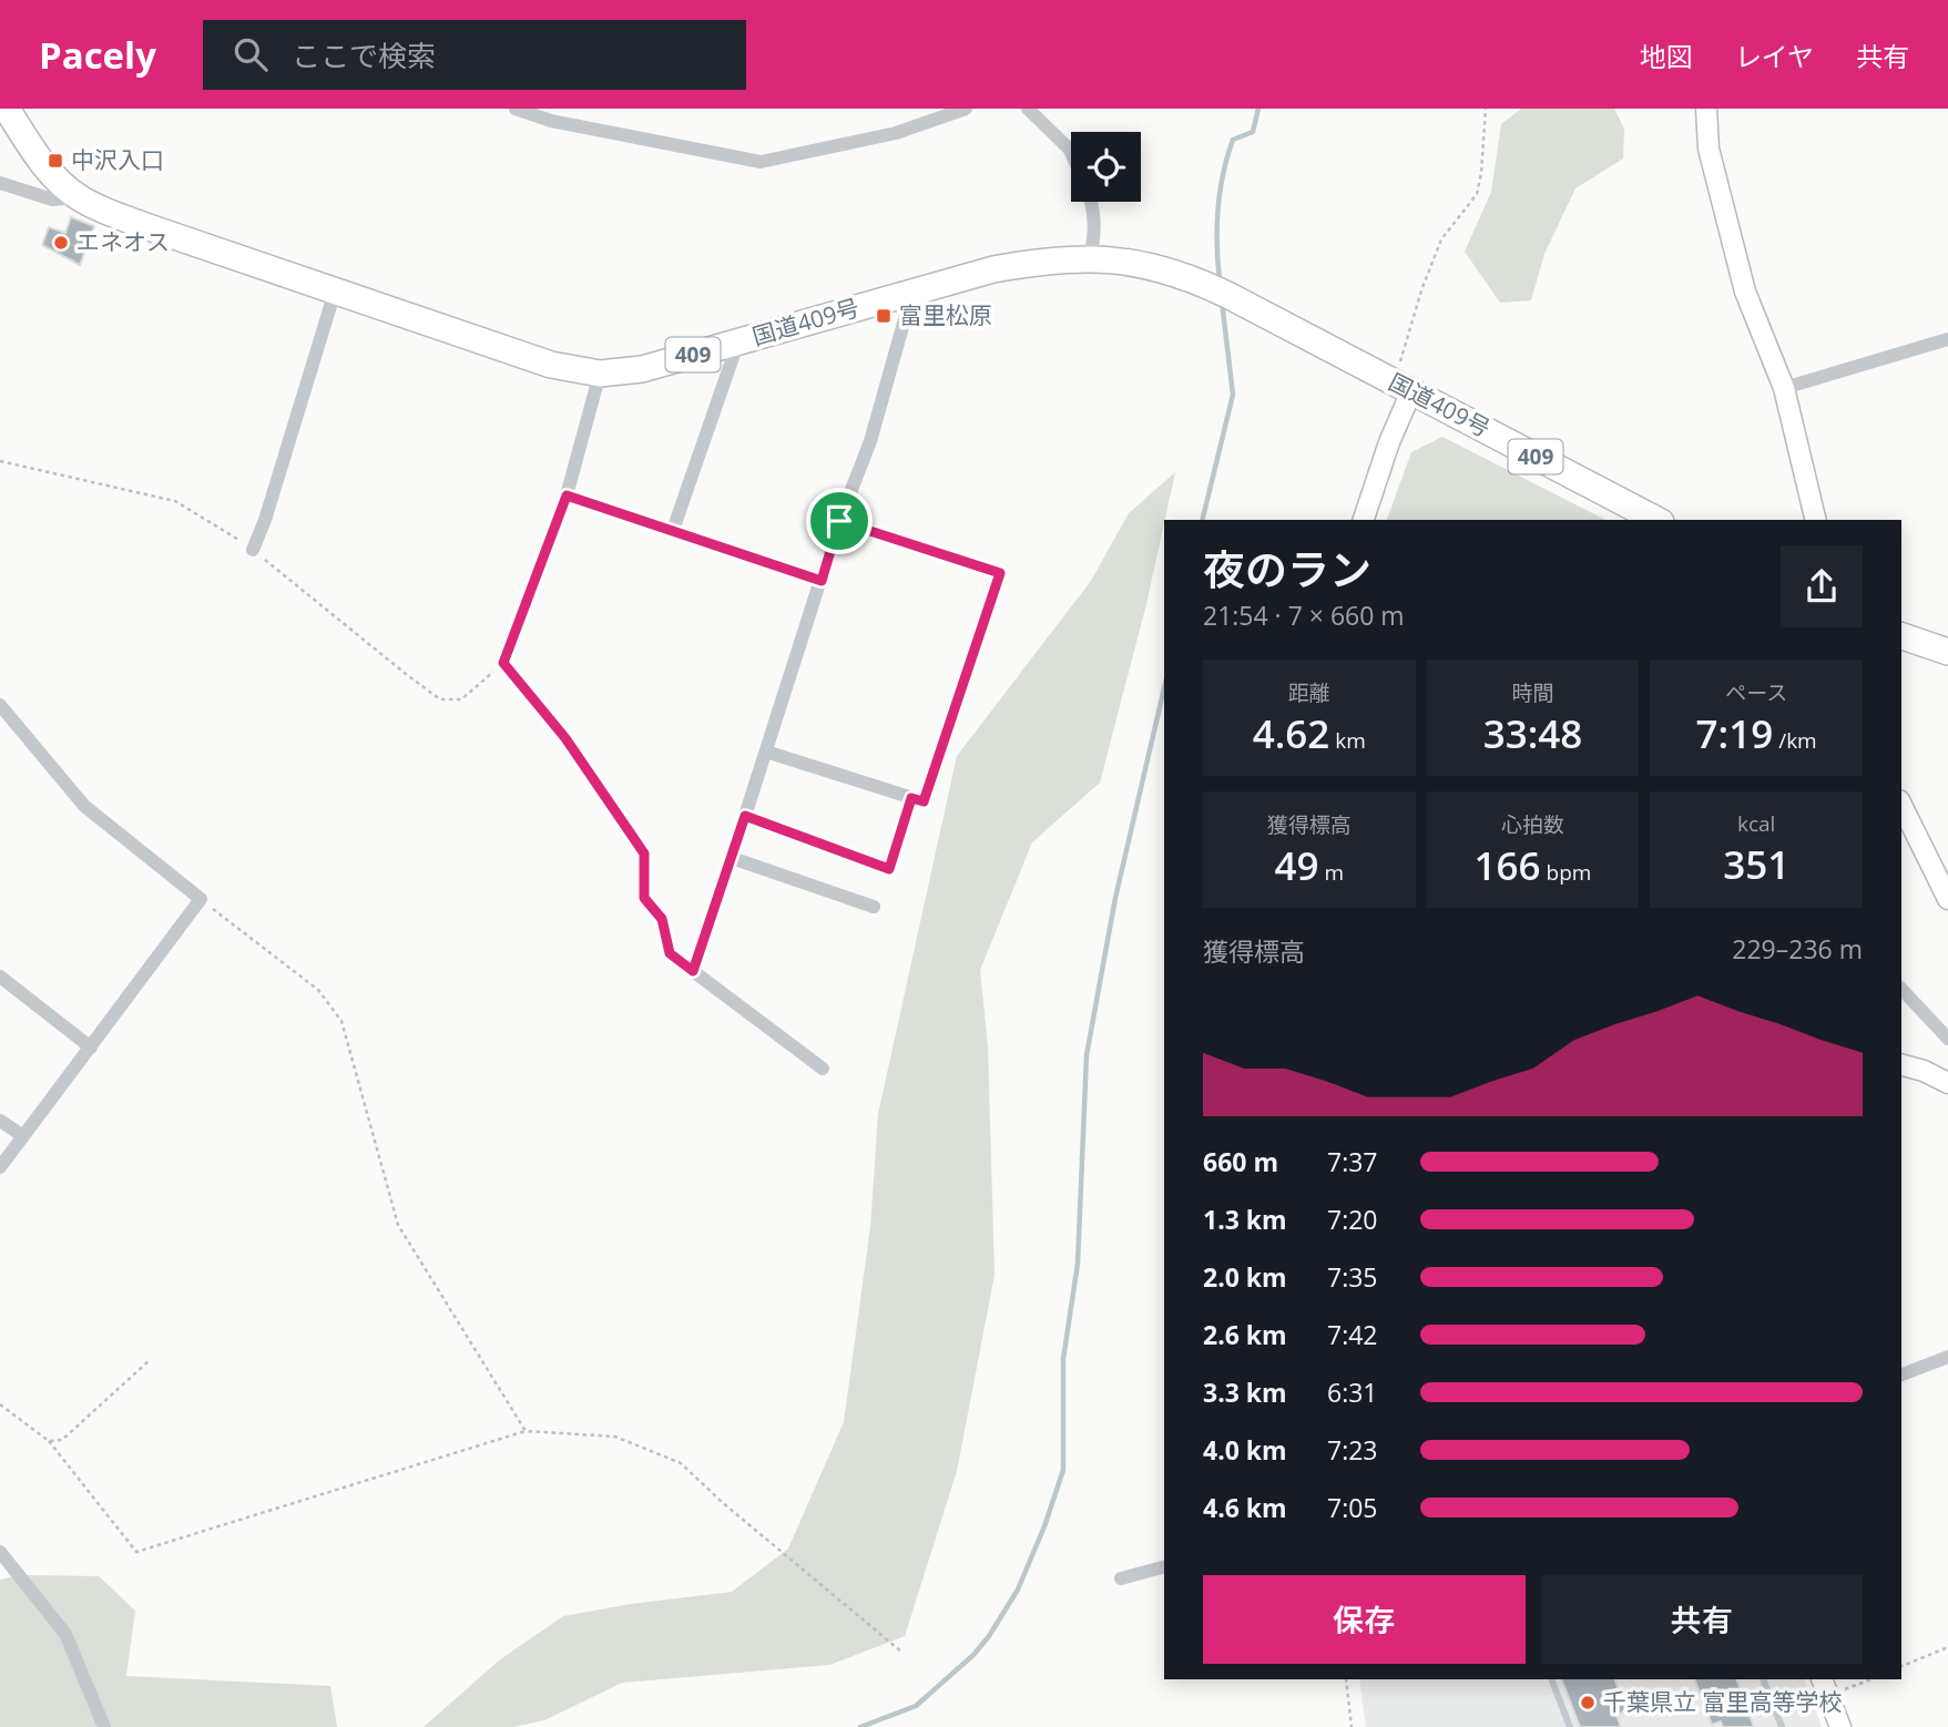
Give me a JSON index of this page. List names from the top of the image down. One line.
{"streets":{"highway":["国道409号","409"]},"places":{"transit":["中沢入口","富里松原"],"other":["エネオス","千葉県立 富里高等学校"]},"page":{"header":"Pacely","search":"ここで検索","nav":["地図","レイヤ","共有"],"heading":["夜のラン","21:54 · 7 × 660 m"],"stats":[["距離","4.62 km"],["時間","33:48"],["ペース","7:19 /km"],["獲得標高","49 m"],["心拍数","166 bpm"],["kcal","351"]],"chart":["獲得標高","229–236 m"],"list":[{"name":"660 m","note":"7:37"},{"name":"1.3 km","note":"7:20"},{"name":"2.0 km","note":"7:35"},{"name":"2.6 km","note":"7:42"},{"name":"3.3 km","note":"6:31"},{"name":"4.0 km","note":"7:23"},{"name":"4.6 km","note":"7:05"}],"buttons":["保存","共有"]}}
